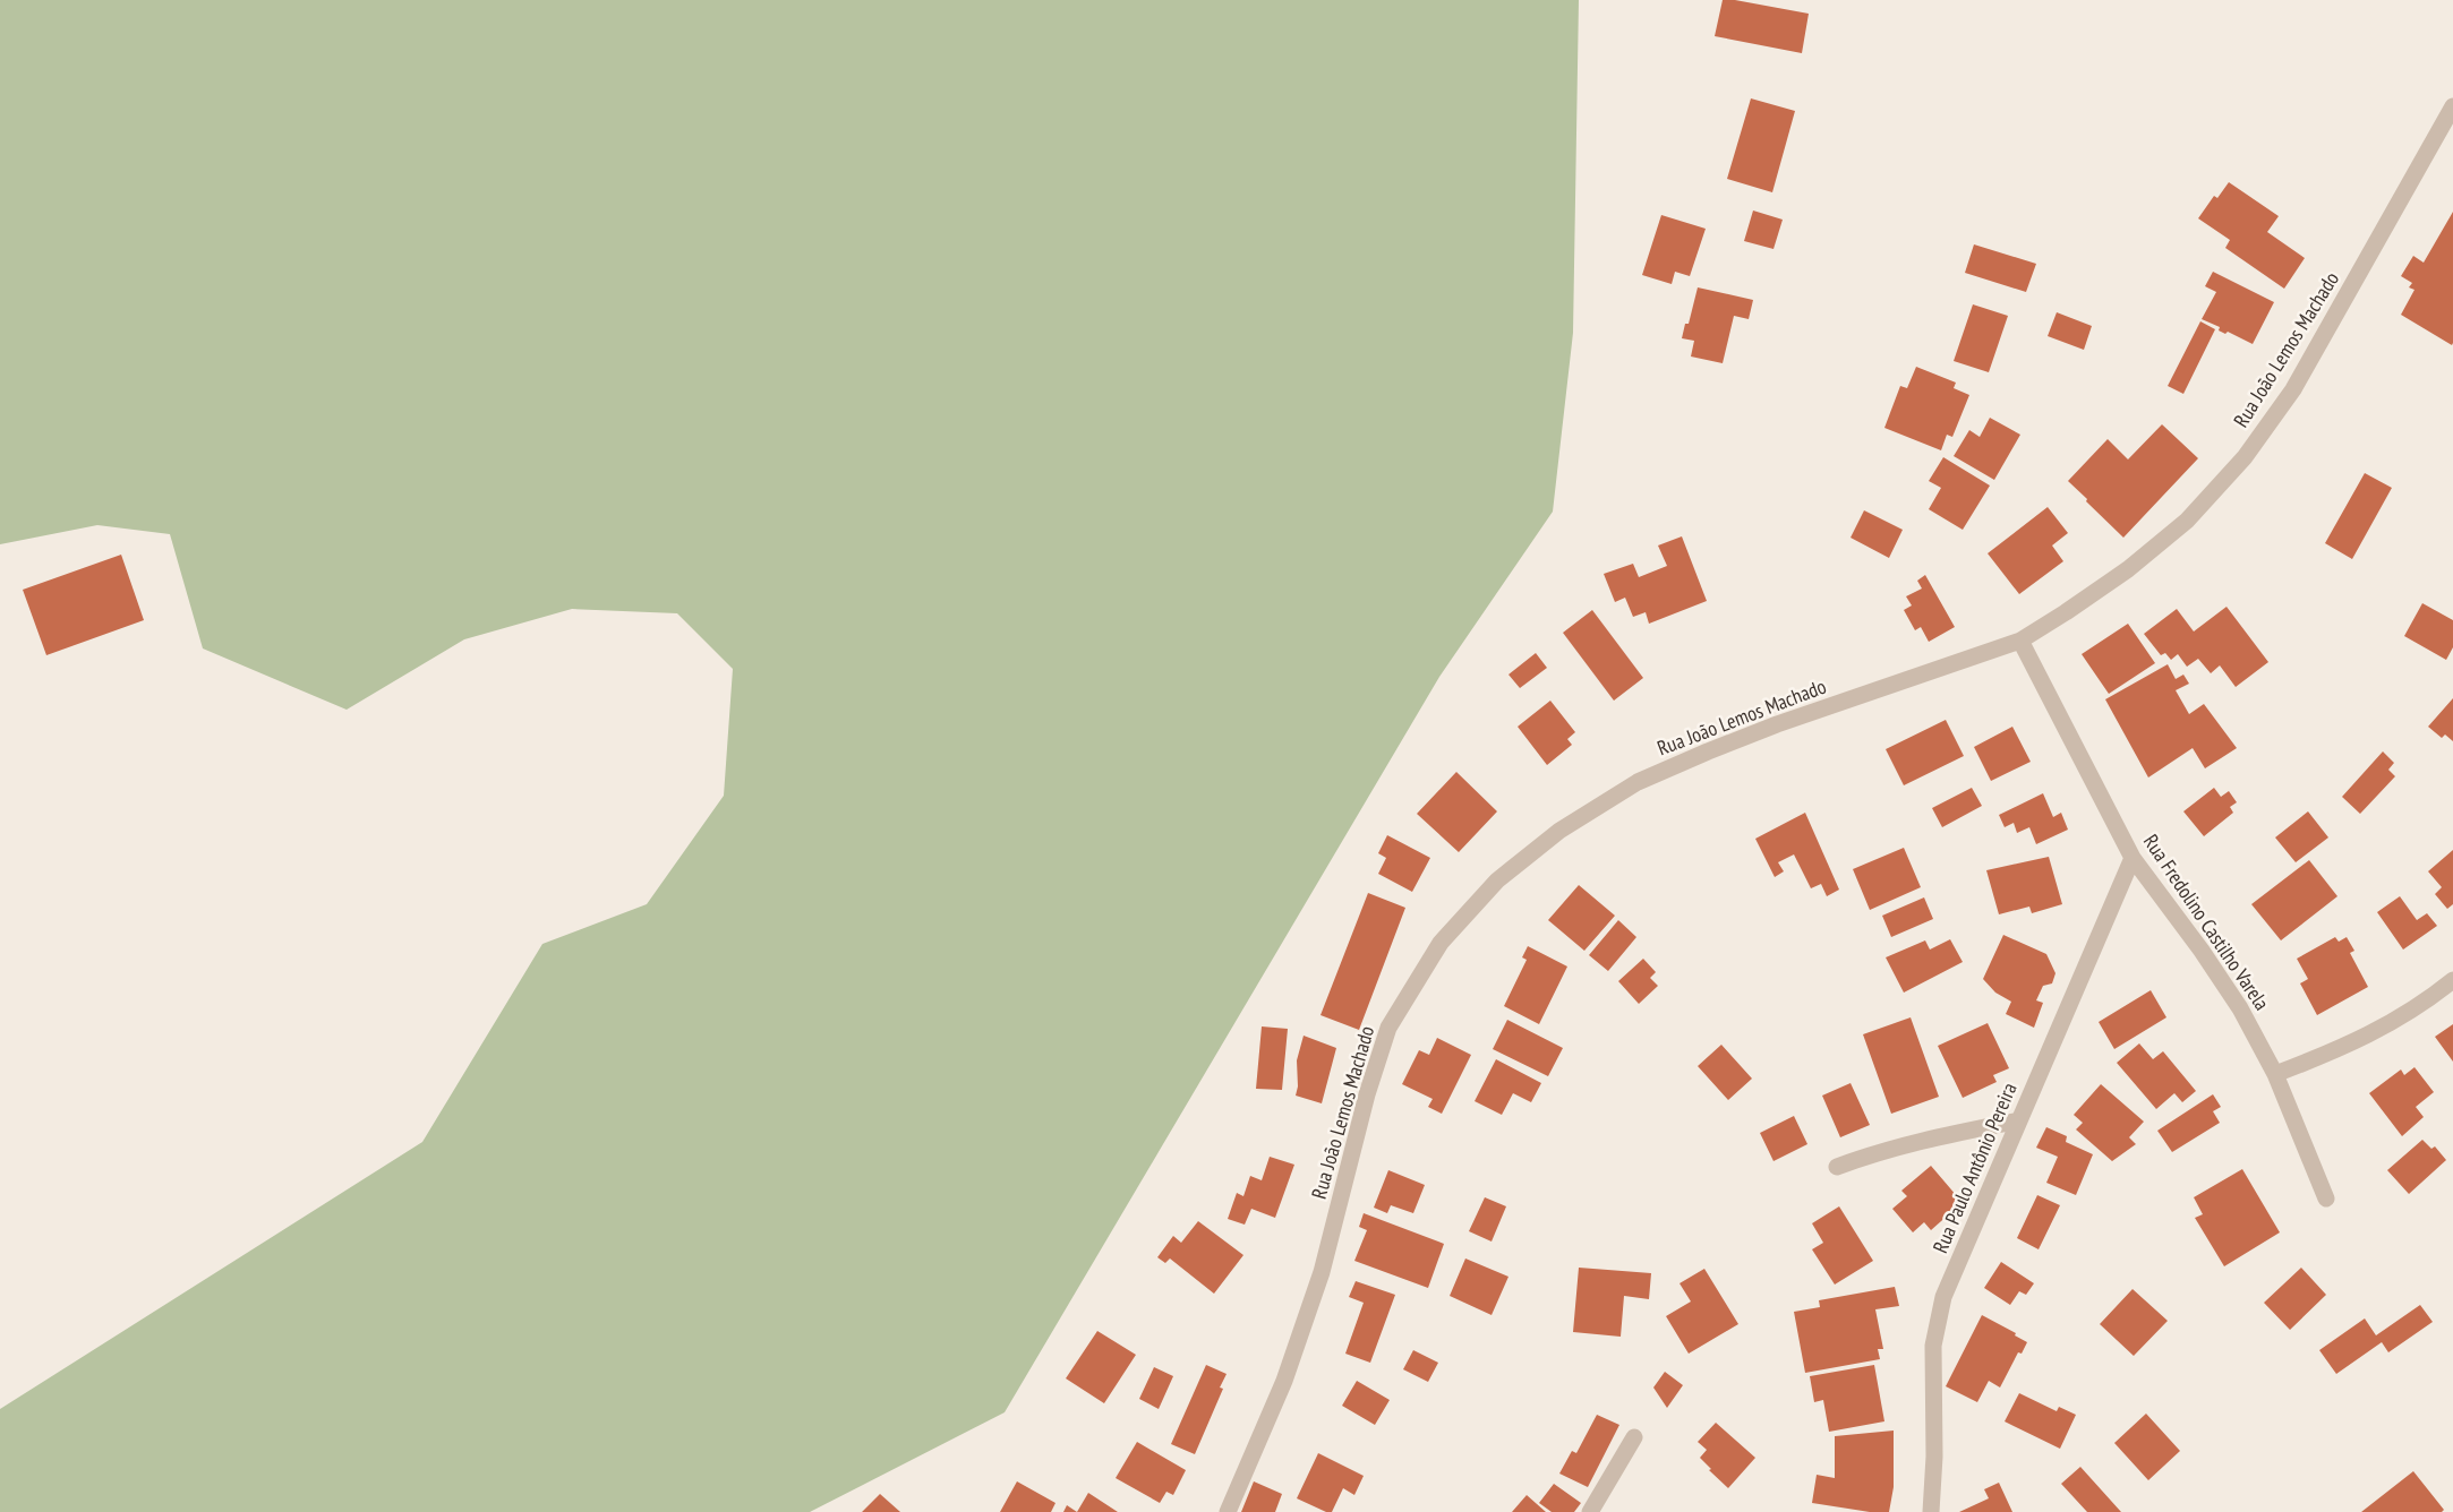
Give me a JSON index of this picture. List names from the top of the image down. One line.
{"streets":{"street":["Rua João Lemos Machado","Rua Fredolino Castilho Varela","Rua Paulo Antônio Pereira"]},"crossings":[["Rua João Lemos Machado","Rua Fredolino Castilho Varela"],["Rua Fredolino Castilho Varela","Rua Paulo Antônio Pereira"]]}
